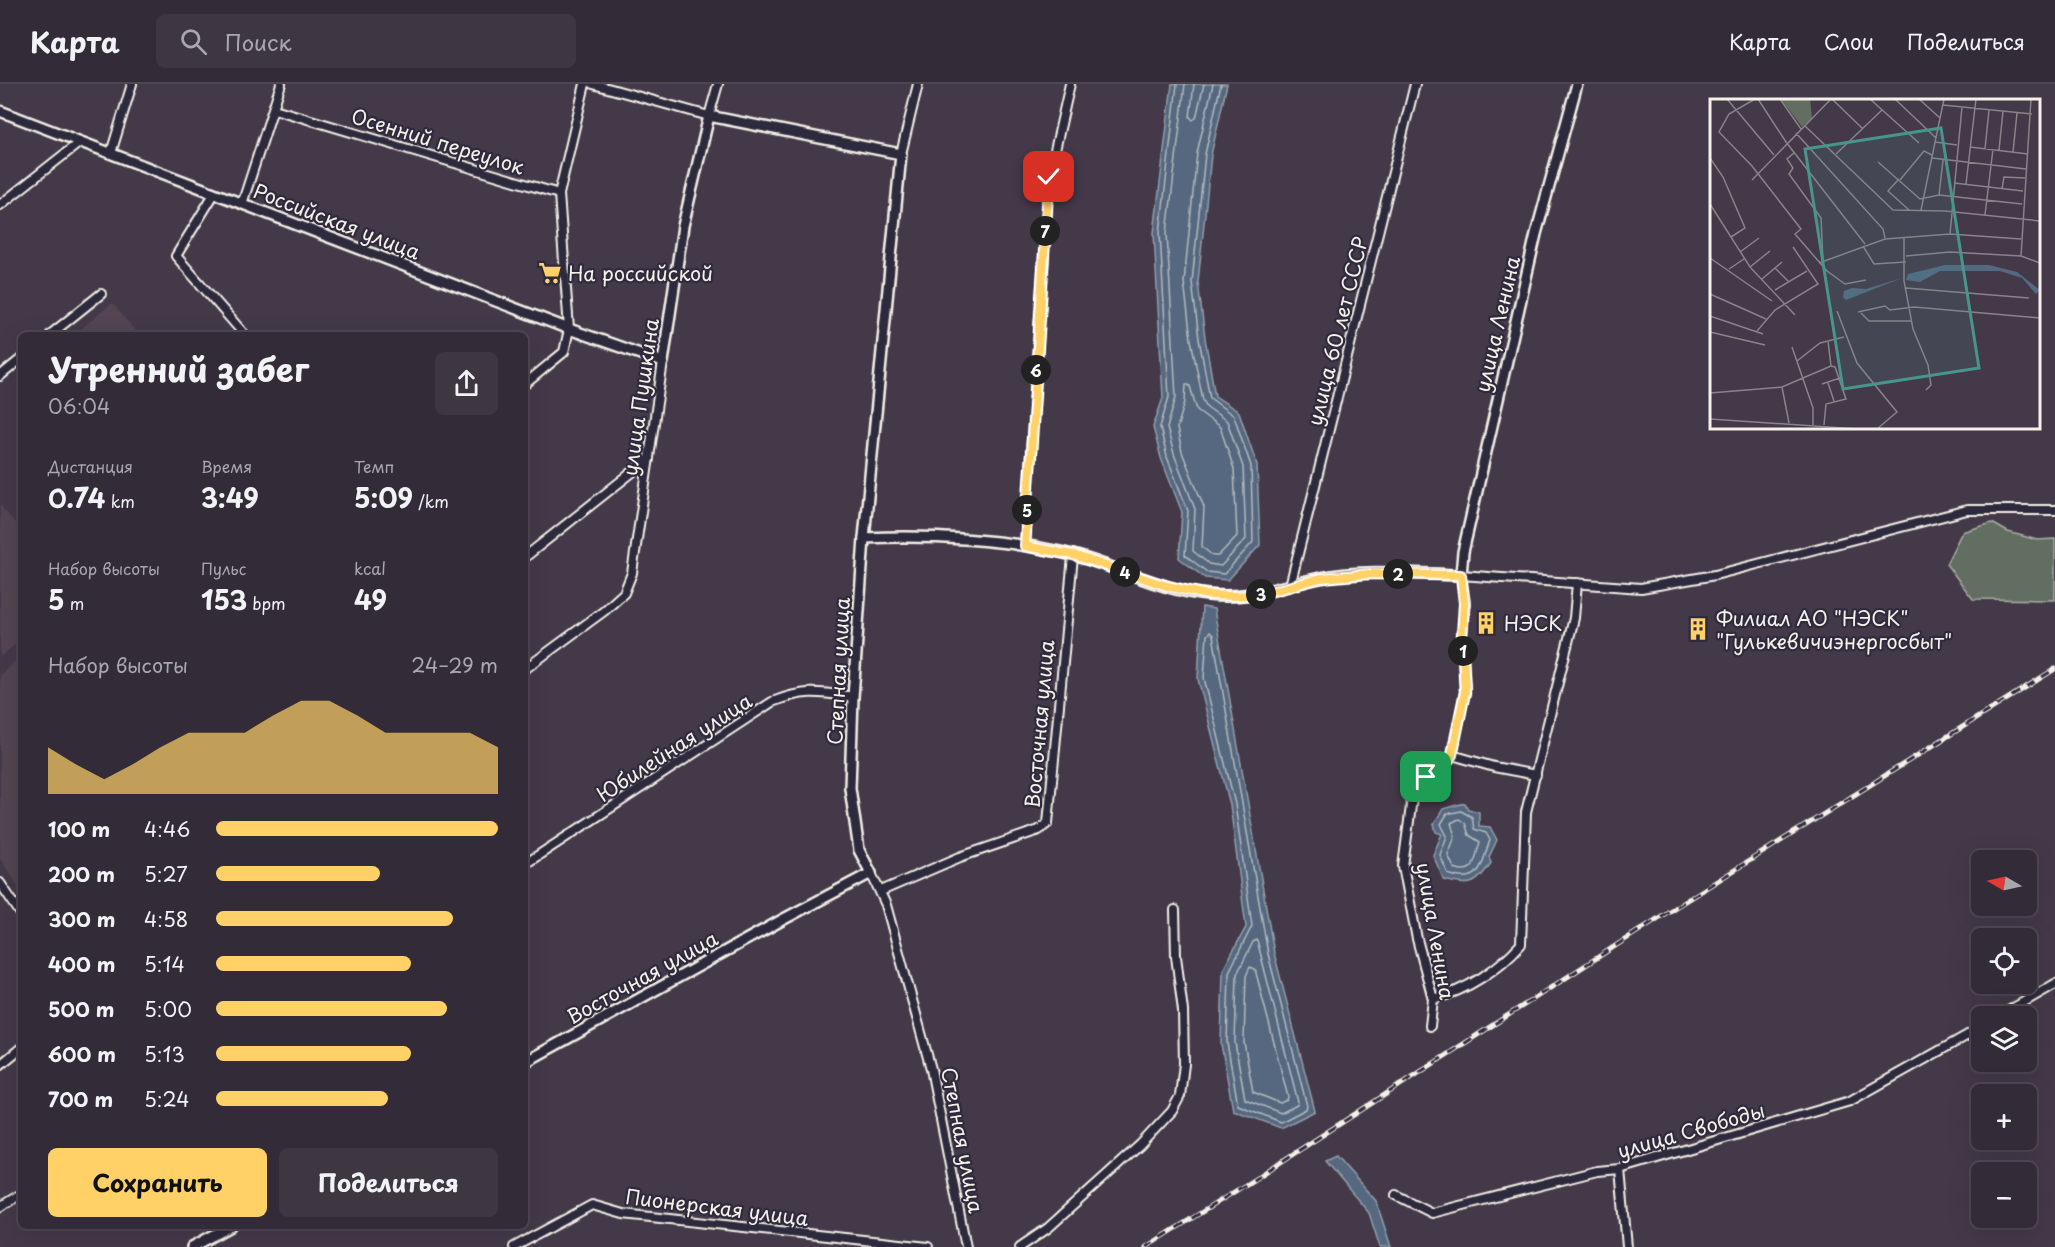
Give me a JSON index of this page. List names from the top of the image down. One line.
{"streets":{"street":["Осенний переулок","Российская улица","улица Ленина","улица 60 лет СССР","улица Пушкина","Степная улица","Восточная улица","Юбилейная улица","улица Свободы","Пионерская улица"]},"crossings":[["Российская улица","улица Пушкина"],["Степная улица","Восточная улица"],["Степная улица","Юбилейная улица"]],"places":{"supermarket":["На российской"],"building":["НЭСК","Филиал АО \"НЭСК\" \"Гулькевичиэнергосбыт\""]},"north":"left","page":{"header":"Карта","search":"Поиск","nav":["Карта","Слои","Поделиться"],"pins":["7","6","5","4","2","3","1"],"heading":["Утренний забег","06:04"],"stats":[["Дистанция","0.74 km"],["Время","3:49"],["Темп","5:09 /km"],["Набор высоты","5 m"],["Пульс","153 bpm"],["kcal","49"]],"chart":["Набор высоты","24–29 m"],"list":[{"name":"100 m","note":"4:46"},{"name":"200 m","note":"5:27"},{"name":"300 m","note":"4:58"},{"name":"400 m","note":"5:14"},{"name":"500 m","note":"5:00"},{"name":"600 m","note":"5:13"},{"name":"700 m","note":"5:24"}],"map_buttons":["+","−"],"buttons":["Сохранить","Поделиться"]}}
